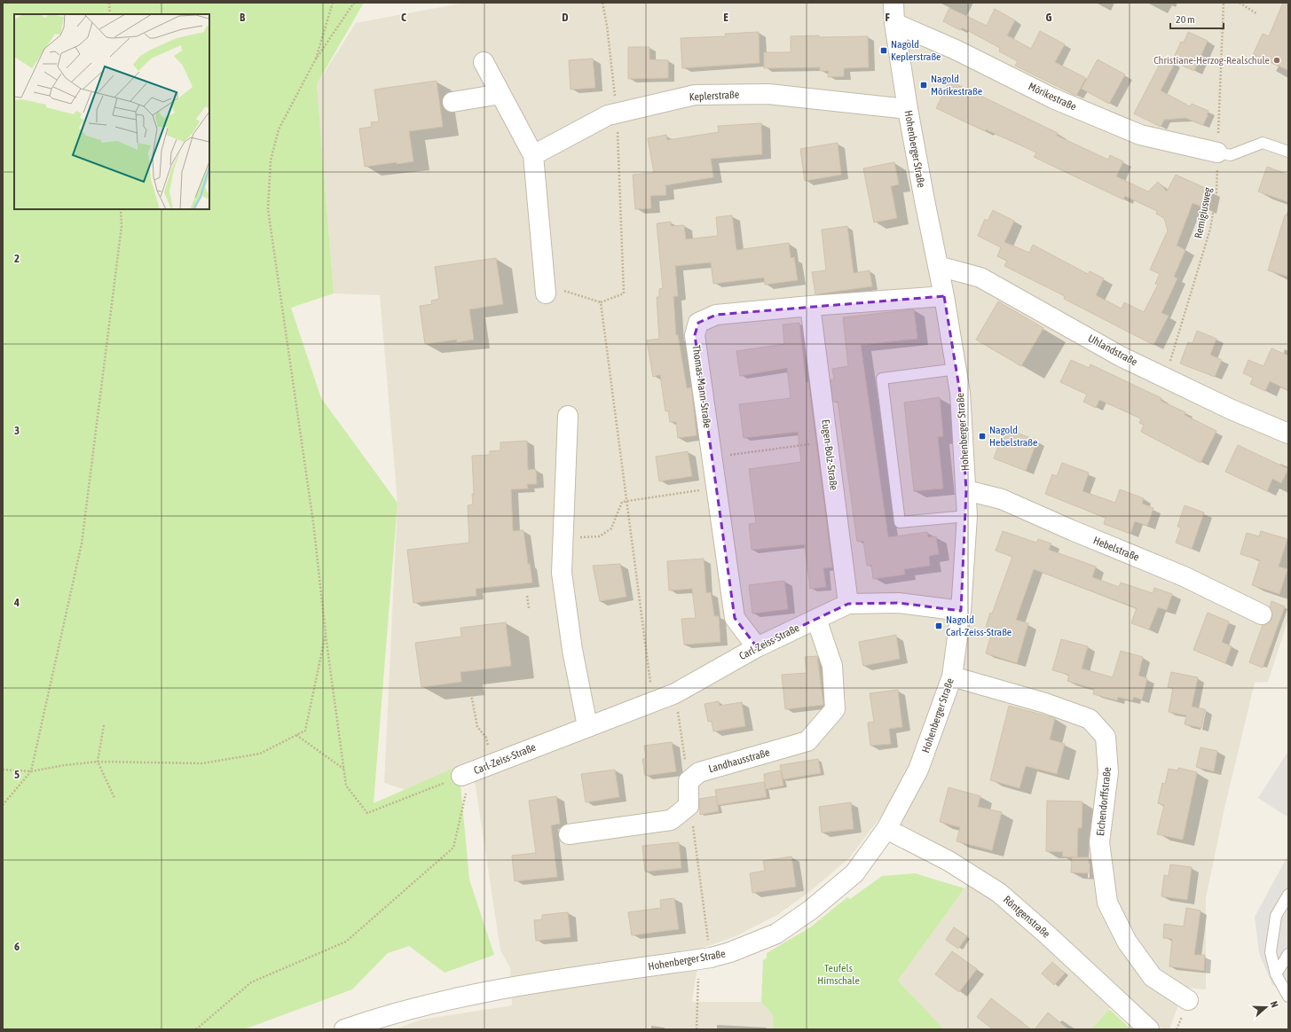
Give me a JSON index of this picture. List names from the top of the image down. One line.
{"streets":{"street":["Keplerstraße","Mörikestraße","Hohenberger Straße","Uhlandstraße","Thomas-Mann-Straße","Eugen-Bolz-Straße","Hebelstraße","Carl-Zeiss-Straße","Landhausstraße","Eichendorffstraße","Röntgenstraße"],"path":["Remigiusweg"]},"crossings":[["Keplerstraße","Hohenberger Straße"],["Mörikestraße","Hohenberger Straße"],["Mörikestraße","Remigiusweg"],["Hohenberger Straße","Uhlandstraße"],["Hohenberger Straße","Thomas-Mann-Straße"],["Hohenberger Straße","Hebelstraße"],["Hohenberger Straße","Carl-Zeiss-Straße"],["Hohenberger Straße","Eichendorffstraße"],["Hohenberger Straße","Röntgenstraße"],["Remigiusweg","Uhlandstraße"],["Thomas-Mann-Straße","Eugen-Bolz-Straße"],["Thomas-Mann-Straße","Carl-Zeiss-Straße"],["Eugen-Bolz-Straße","Carl-Zeiss-Straße"],["Carl-Zeiss-Straße","Landhausstraße"]],"parks":["Teufels Hirnschale"],"places":{"transit":["Nagold Keplerstraße","Nagold Mörikestraße","Nagold Hebelstraße","Nagold Carl-Zeiss-Straße"],"other":["Christiane-Herzog-Realschule"]},"scale_bar":"20 m","north":"right","grid":{"columns":["B","C","D","E","F","G"],"rows":["2","3","4","5","6"]}}
